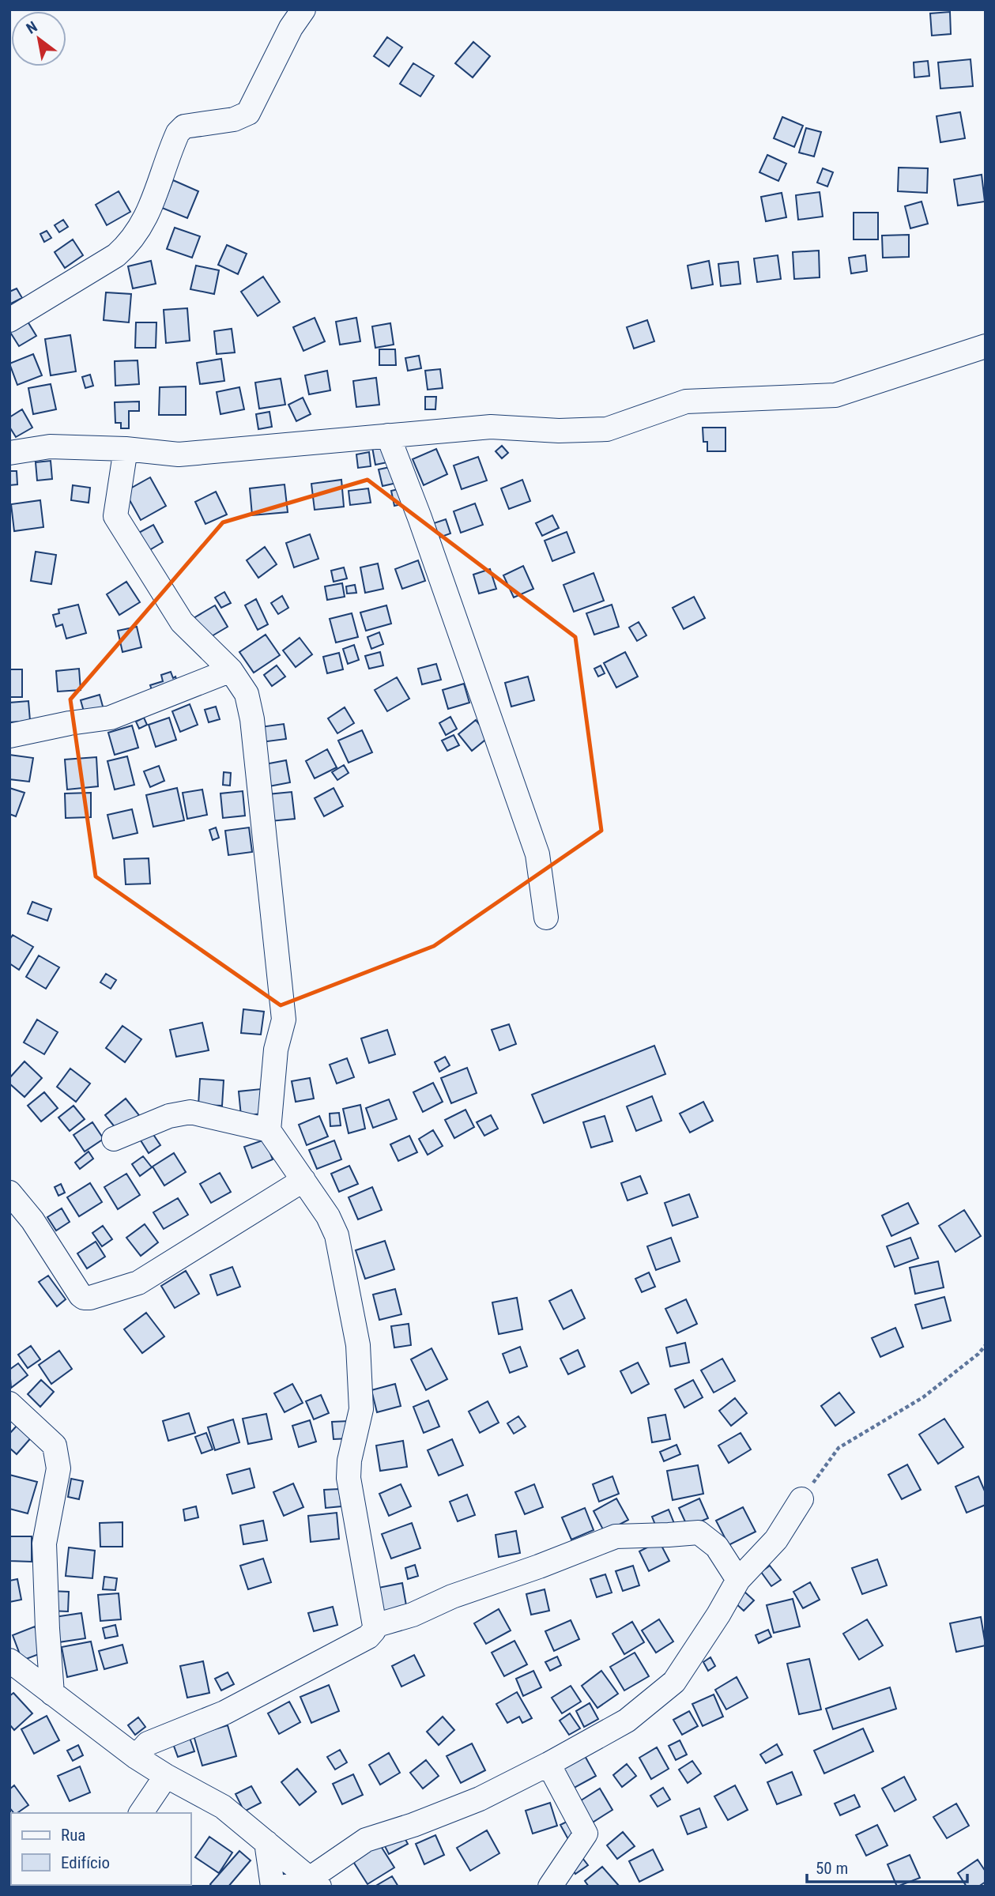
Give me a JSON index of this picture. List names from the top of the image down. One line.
{"legend":["Rua","Edifício"],"scale_bar":"50 m","north":"top left"}
